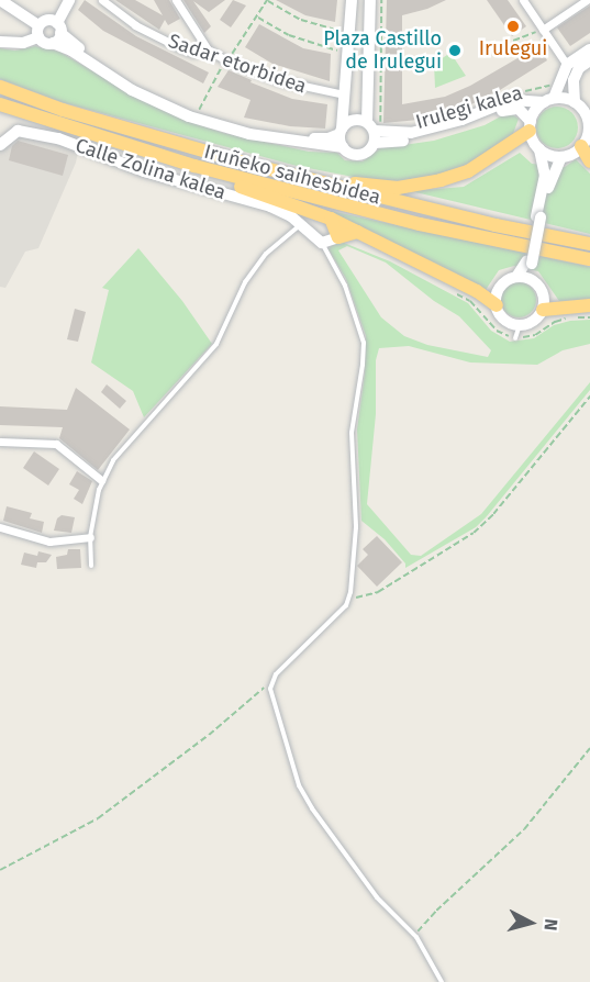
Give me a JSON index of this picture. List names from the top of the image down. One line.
{"streets":{"highway":["Iruñeko saihesbidea"],"street":["Sadar etorbidea","Irulegi kalea","Calle Zolina kalea"]},"places":["Irulegui","Plaza Castillo de Irulegui"],"north":"right"}
